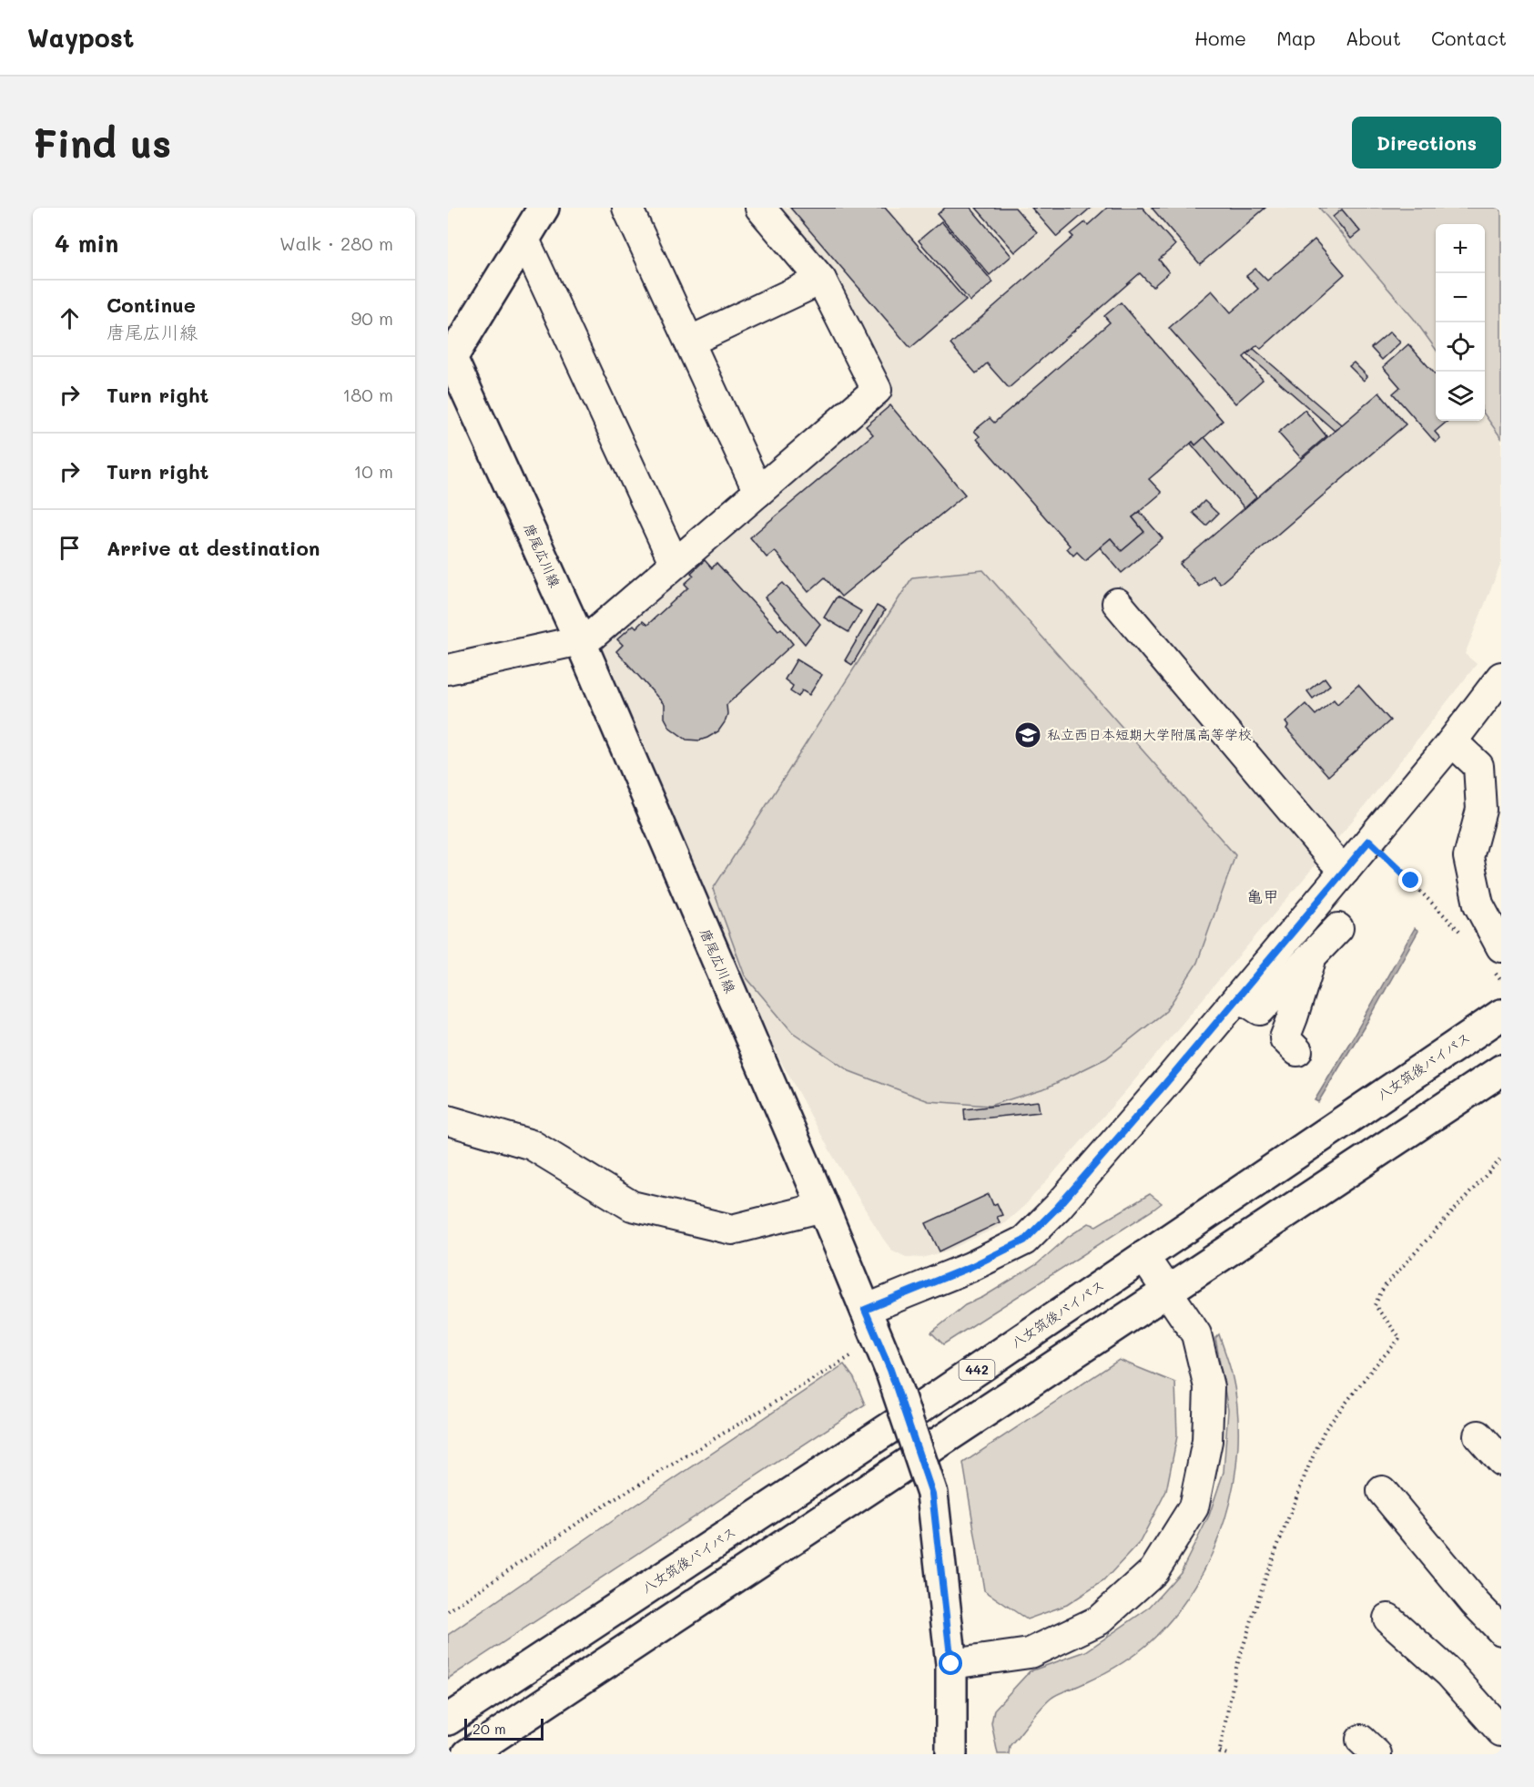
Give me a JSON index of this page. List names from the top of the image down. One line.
{"streets":{"main road":["唐尾広川線","八女筑後バイパス","442"]},"districts":["亀甲"],"places":{"school or university":["私立西日本短期大学附属高等学校"]},"scale_bar":"20 m","page":{"header":"Waypost","nav":["Home","Map","About","Contact"],"buttons":"Directions","title":"Find us","heading":["4 min","Walk · 280 m"],"map_buttons":["+","−"],"list":[["Continue","唐尾広川線","90 m"],["Turn right","180 m"],["Turn right","10 m"],"Arrive at destination"],"scale":"20 m"}}
